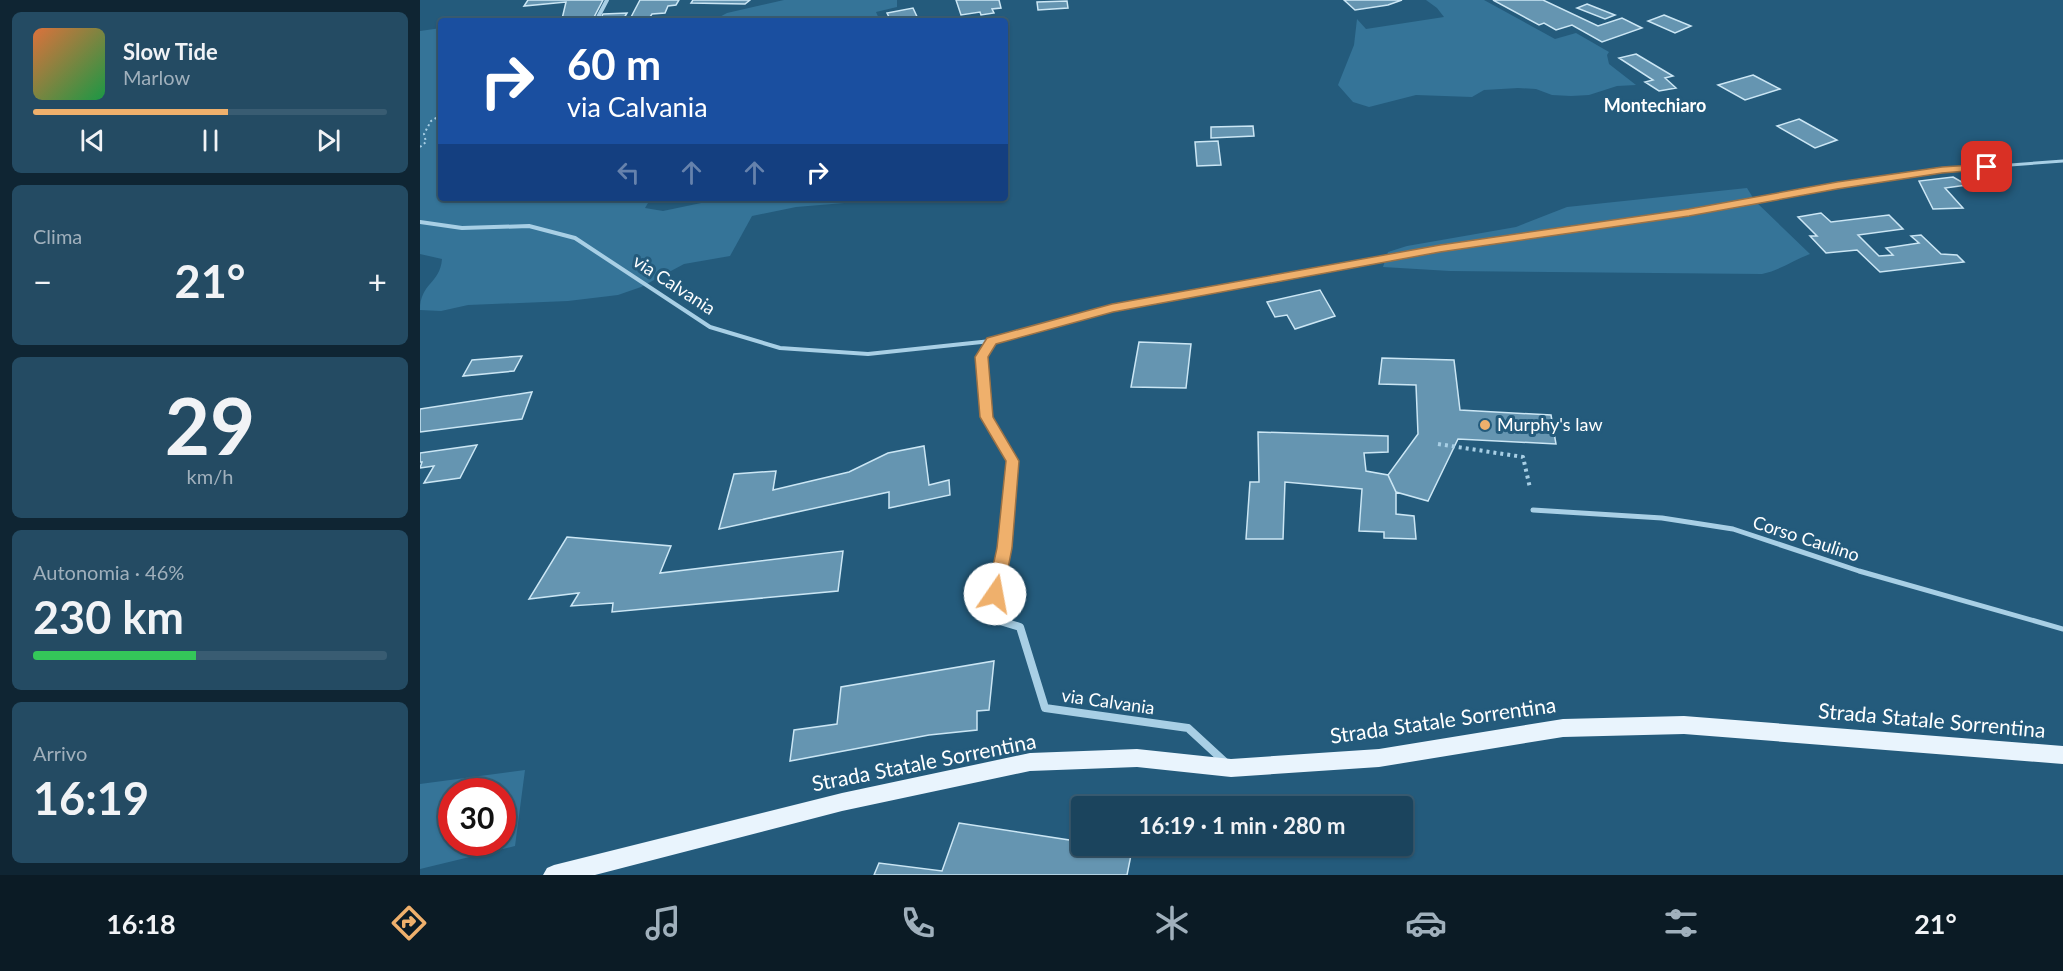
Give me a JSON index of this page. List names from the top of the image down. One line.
{"streets":{"main road":["Strada Statale Sorrentina"],"street":["via Calvania"],"lane":["Corso Caulino"]},"crossings":[["via Calvania","Strada Statale Sorrentina"]],"districts":["Montechiaro"],"places":["Murphy's law"],"page":{"turn":["60 m","via Calvania"],"song":["Slow Tide","Marlow"],"tile":["Clima",["29","km/h"],["Autonomia · 46%","230 km"],["Arrivo","16:19"]],"heat":["−","21°","+"],"limit":"30","trip":"16:19 · 1 min · 280 m","tabs":["16:18","21°"]}}
